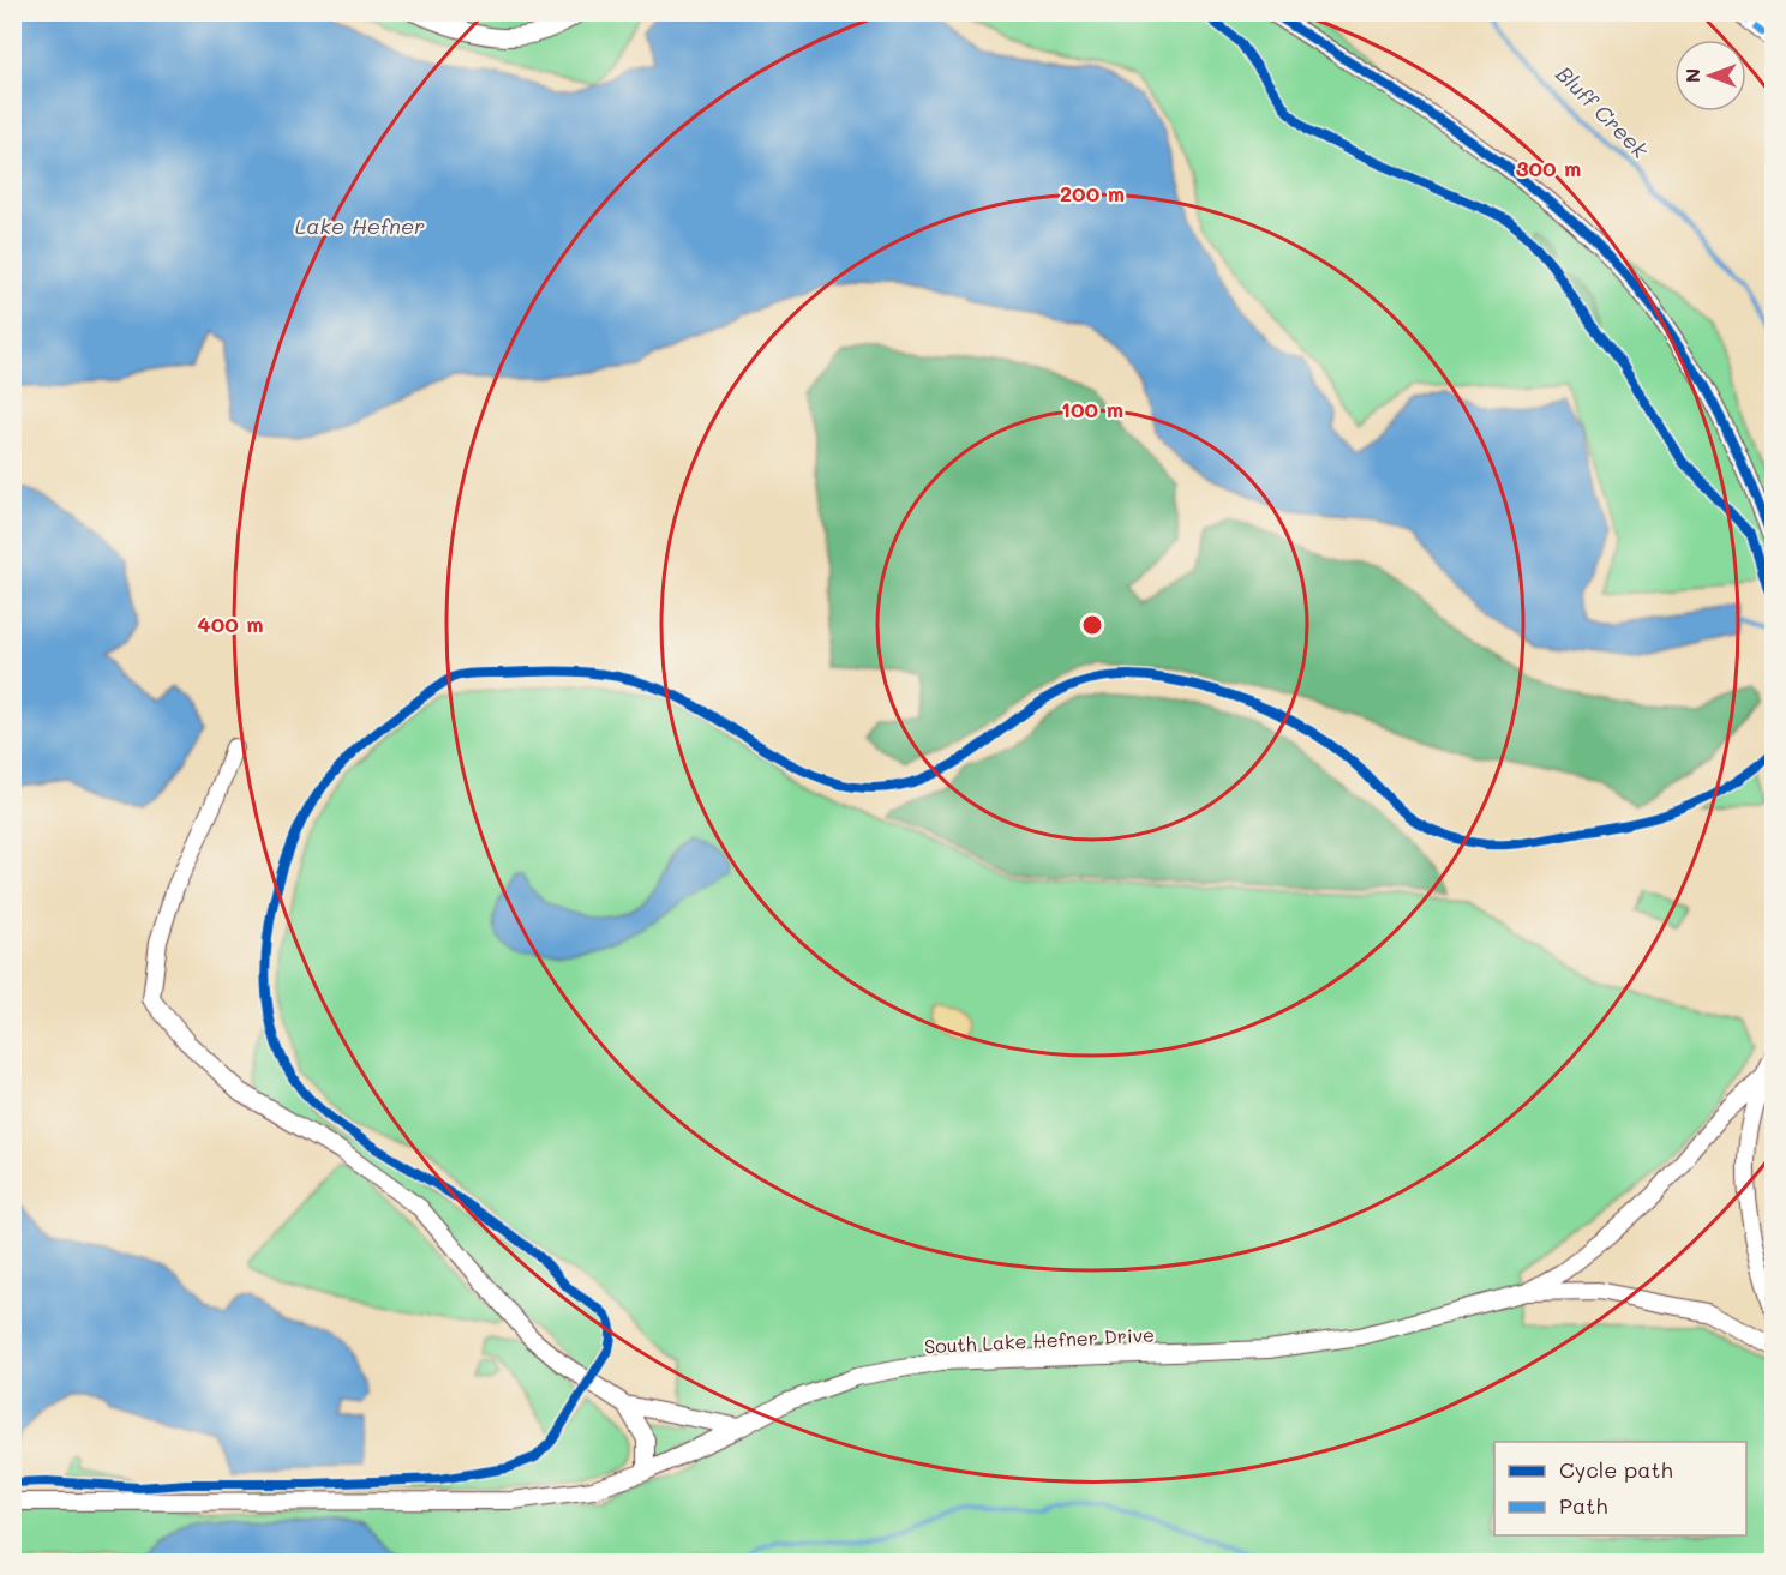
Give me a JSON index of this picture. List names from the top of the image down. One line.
{"streets":{"street":["South Lake Hefner Drive"]},"water":["Bluff Creek","Lake Hefner"],"legend":["Cycle path","Path"],"north":"left","rings":["300 m","200 m","100 m","400 m"]}
